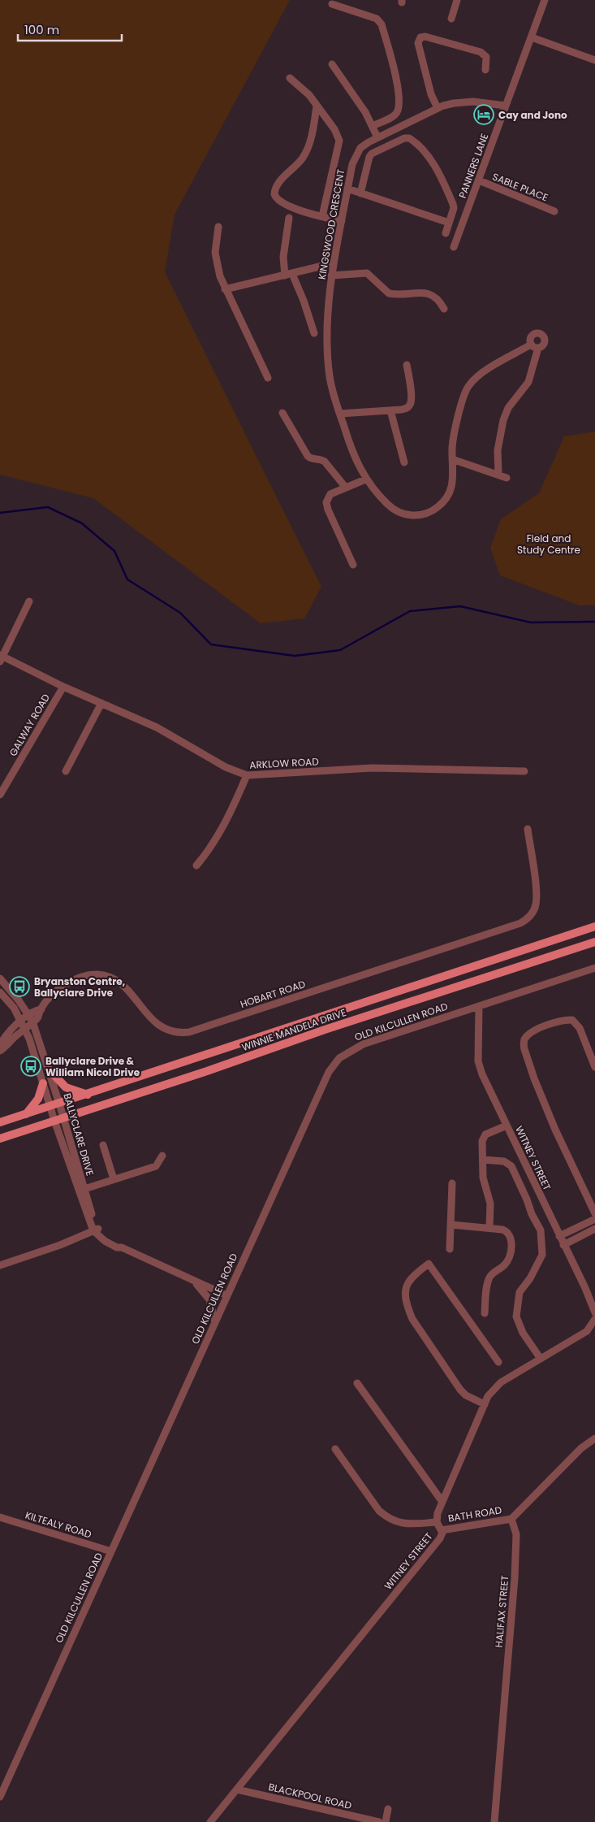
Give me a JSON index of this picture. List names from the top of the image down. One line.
{"streets":{"main road":["WINNIE MANDELA DRIVE"],"street":["PANNERS LANE","SABLE PLACE","KINGSWOOD CRESCENT","GALWAY ROAD","ARKLOW ROAD","HOBART ROAD","OLD KILCULLEN ROAD","BALLYCLARE DRIVE","WITNEY STREET","BATH ROAD","KILTEALY ROAD","HALIFAX STREET","BLACKPOOL ROAD"]},"crossings":[["PANNERS LANE","SABLE PLACE"],["PANNERS LANE","KINGSWOOD CRESCENT"],["GALWAY ROAD","ARKLOW ROAD"],["HOBART ROAD","BALLYCLARE DRIVE"],["OLD KILCULLEN ROAD","BALLYCLARE DRIVE"],["OLD KILCULLEN ROAD","WITNEY STREET"],["OLD KILCULLEN ROAD","KILTEALY ROAD"],["WINNIE MANDELA DRIVE","BALLYCLARE DRIVE"],["WITNEY STREET","BATH ROAD"],["WITNEY STREET","BLACKPOOL ROAD"],["BATH ROAD","HALIFAX STREET"]],"parks":["Field and Study Centre"],"places":{"hotel":["Cay and Jono"],"bus stop":["Bryanston Centre, Ballyclare Drive","Ballyclare Drive & William Nicol Drive"]},"scale_bar":"100 m"}
